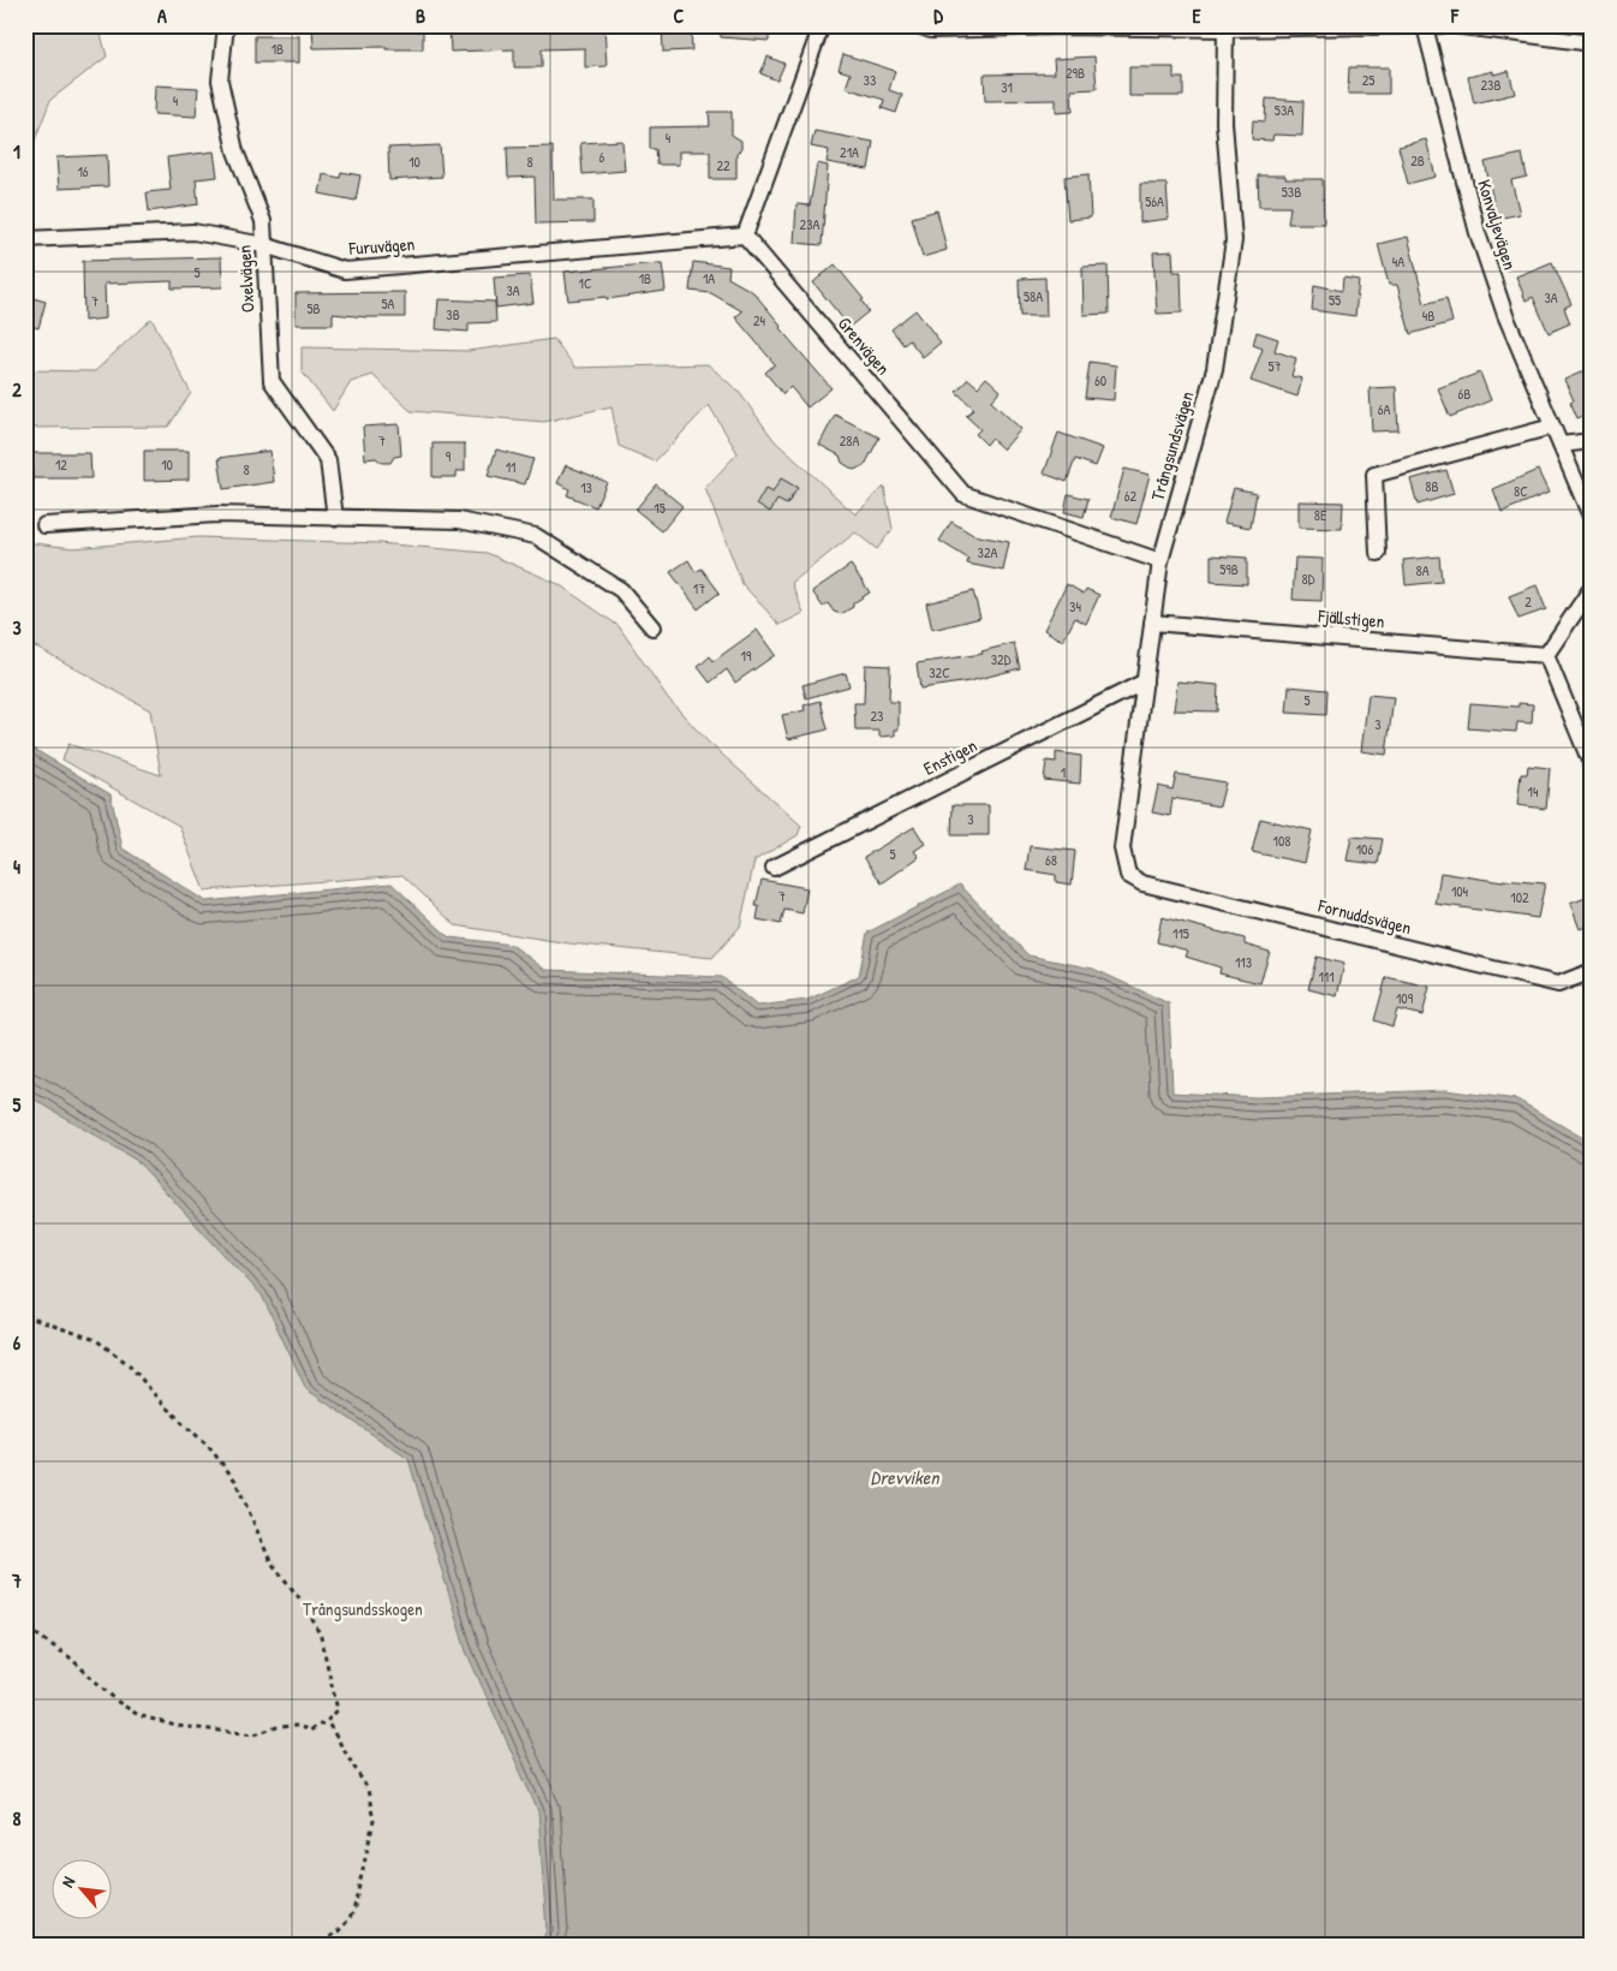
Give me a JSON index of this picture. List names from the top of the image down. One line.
{"streets":{"street":["Konvaljevägen","Furuvägen","Oxelvägen","Grenvägen","Trångsundsvägen","Fjällstigen","Enstigen","Fornuddsvägen"]},"crossings":[["Furuvägen","Oxelvägen"],["Furuvägen","Grenvägen"],["Grenvägen","Trångsundsvägen"],["Trångsundsvägen","Fjällstigen"],["Trångsundsvägen","Enstigen"],["Trångsundsvägen","Fornuddsvägen"]],"water":["Drevviken"],"parks":["Trångsundsskogen"],"house_numbers":["1B","29B","33","25","23B","31","4","53A","4","21A","6","2B","10","8","22","16","53B","56A","23A","4A","5","1B","1A","1C","3A","58A","3A","55","7","5A","5B","3B","4B","24","57","60","6B","6A","7","28A","9","12","10","11","8","8B","13","8C","62","15","8E","32A","59B","8A","8D","17","2","34","19","32D","32C","5","23","3","1","14","3","108","106","5","68","104","7","102","115","113","111","109"],"north":"top left","grid":{"columns":["A","B","C","D","E","F"],"rows":["1","2","3","4","5","6","7","8"]}}
